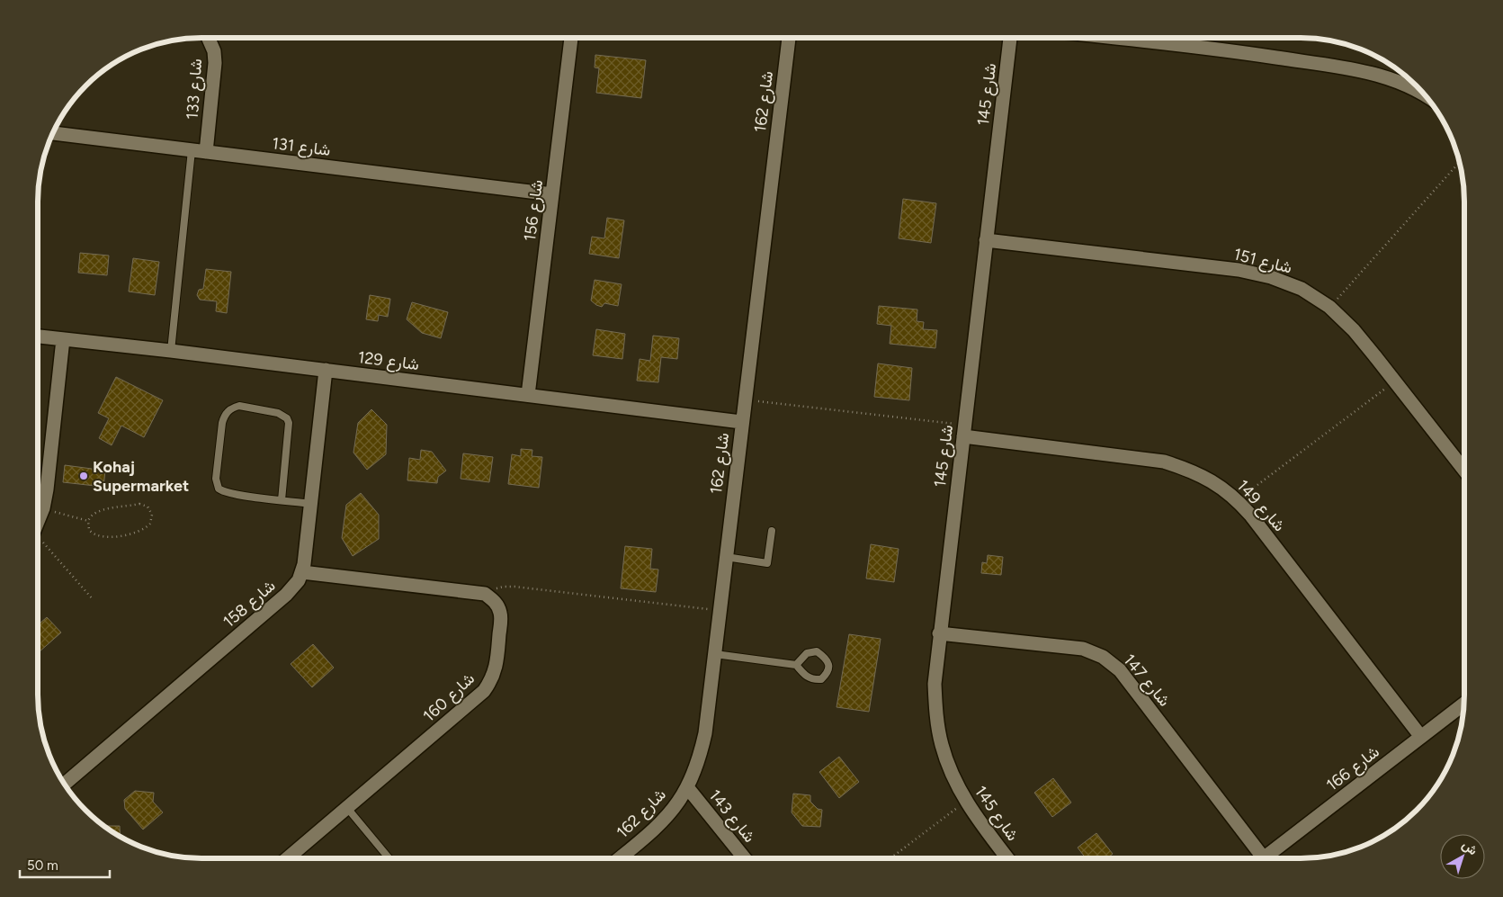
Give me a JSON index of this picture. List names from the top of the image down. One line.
{"streets":{"street":["شارع 133","شارع 145","شارع 162","شارع 131","شارع 156","شارع 151","شارع 129","شارع 149","شارع 158","شارع 147","شارع 160","شارع 166","شارع 143"]},"crossings":[["شارع 133","شارع 131"],["شارع 145","شارع 151"],["شارع 145","شارع 149"],["شارع 145","شارع 147"],["شارع 162","شارع 129"],["شارع 162","شارع 143"],["شارع 131","شارع 156"],["شارع 156","شارع 129"],["شارع 129","شارع 158"],["شارع 149","شارع 166"]],"places":["Kohaj Supermarket"],"scale_bar":"50 m","north":"top right"}
